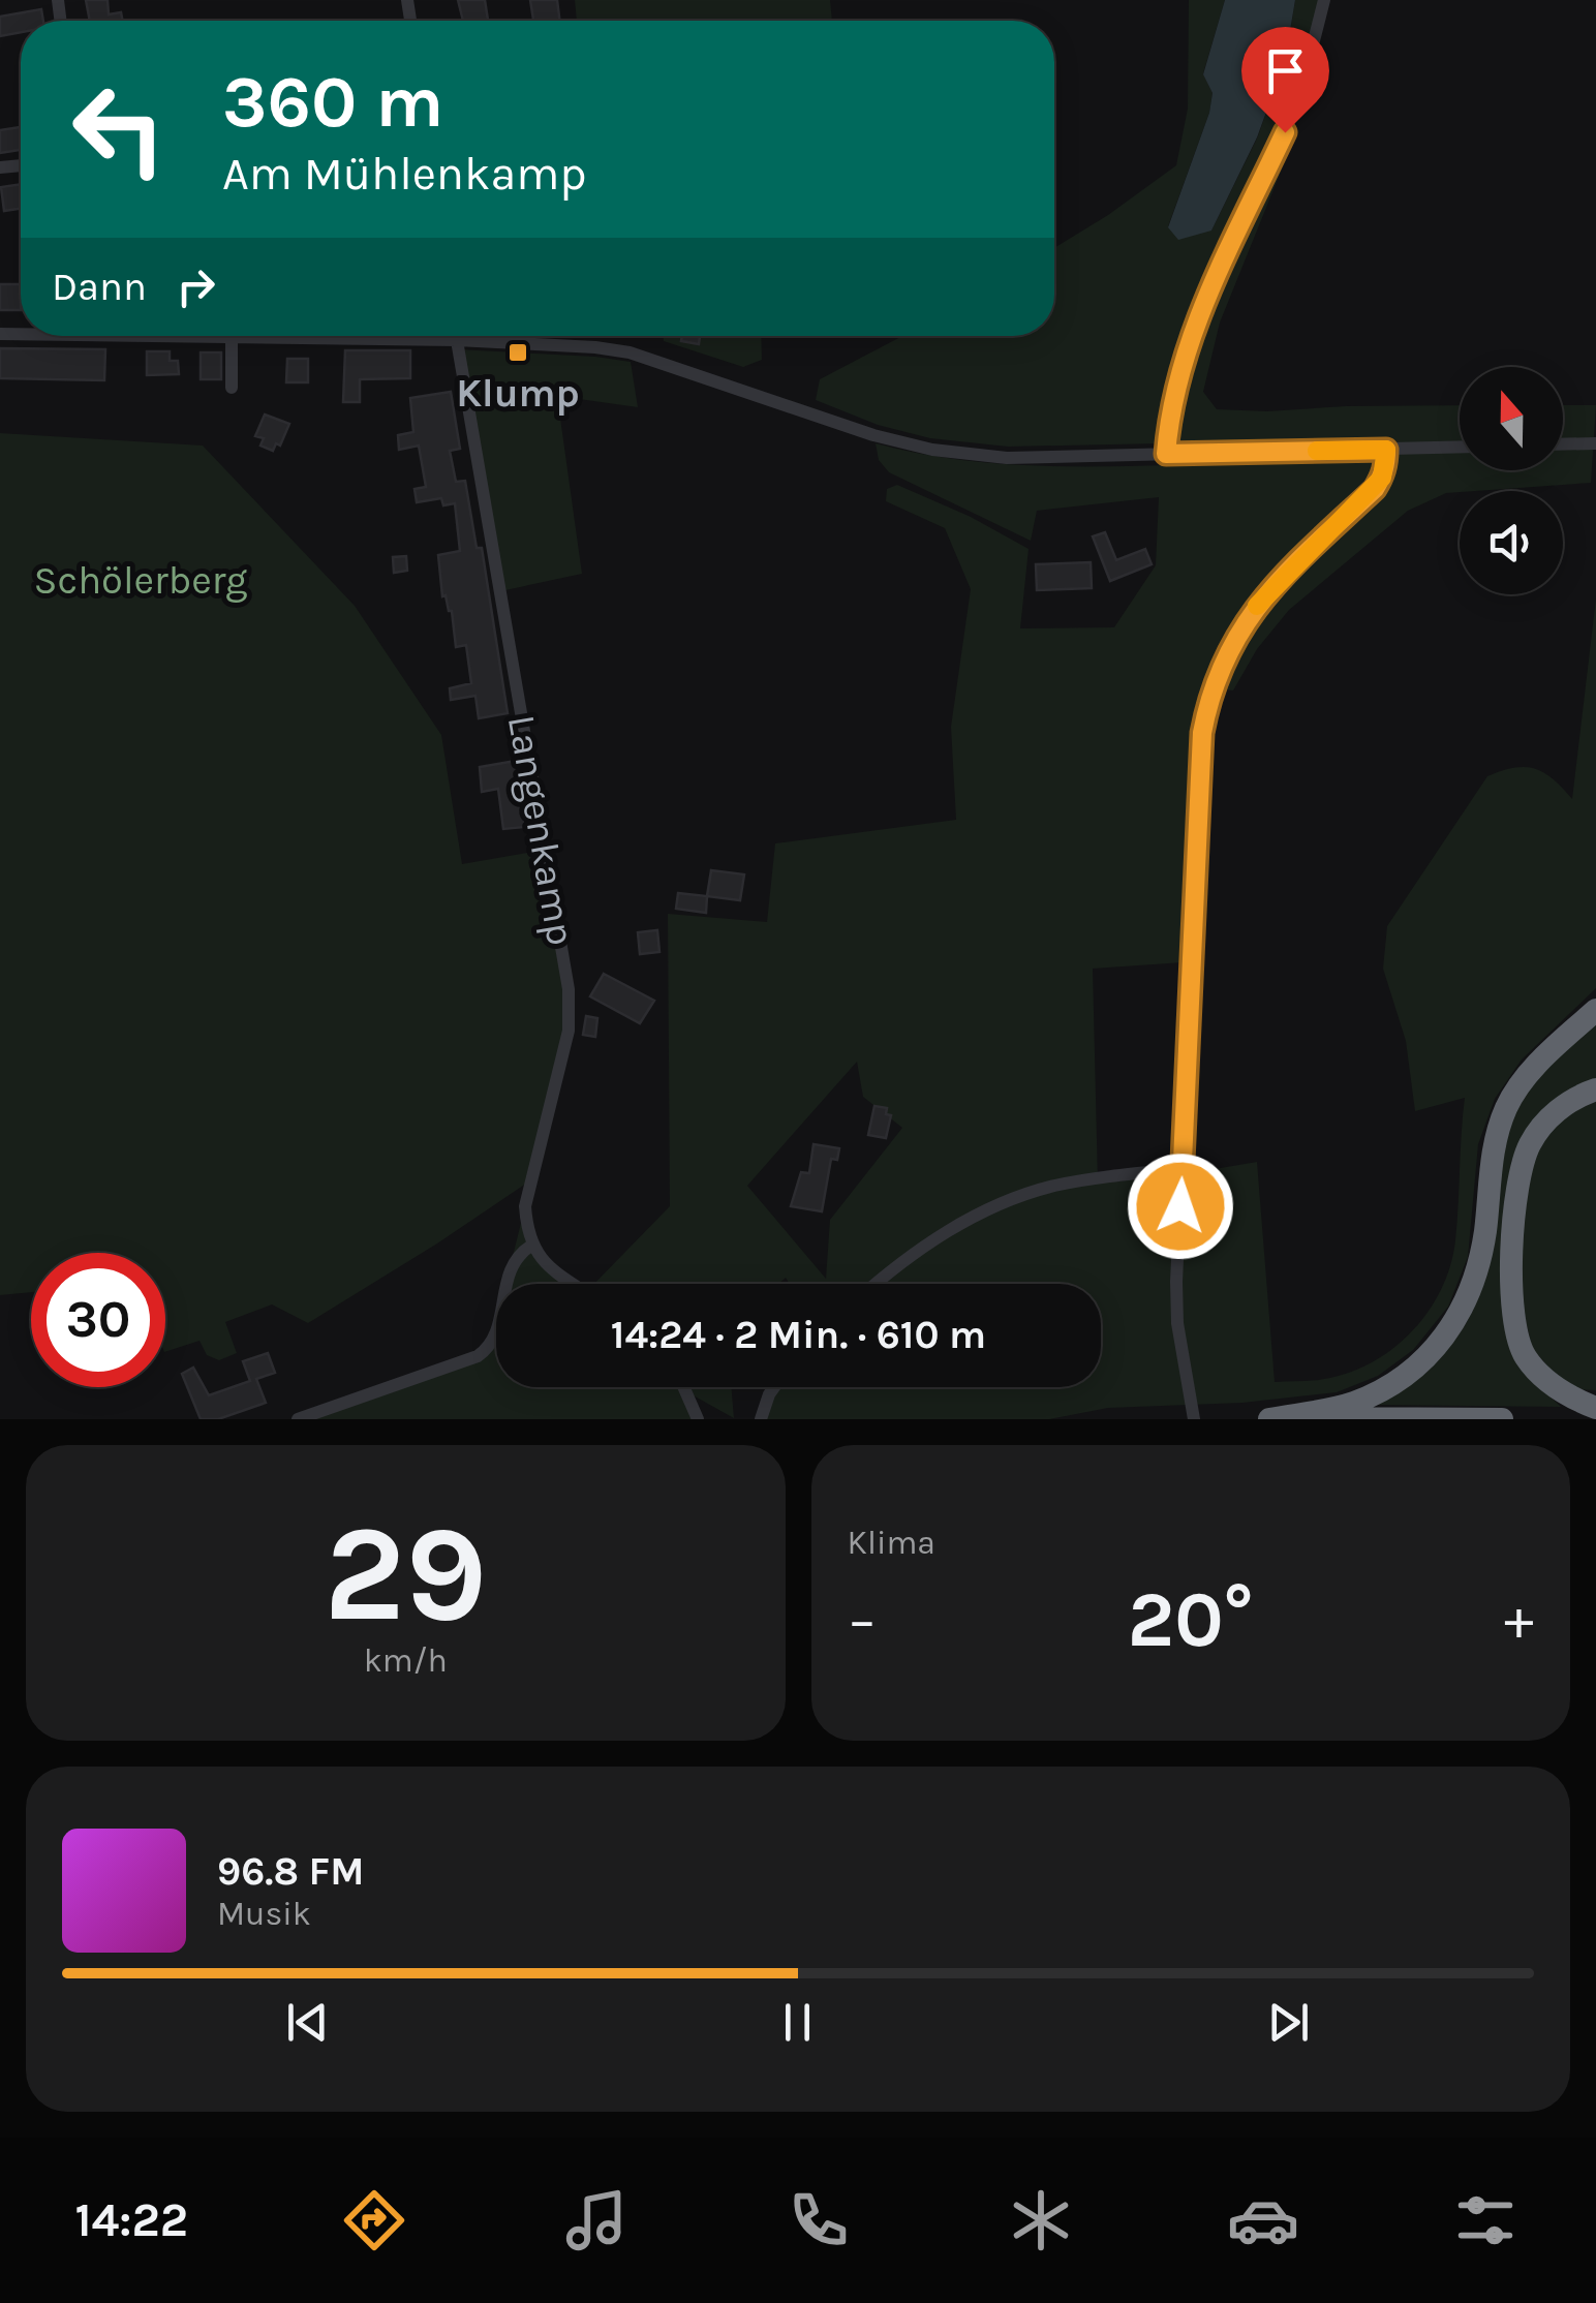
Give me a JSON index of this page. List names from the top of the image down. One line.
{"streets":{"street":["Langenkamp"]},"parks":["Schölerberg"],"places":{"transit":["Klump"]},"north":"top","page":{"turn":["360 m","Am Mühlenkamp"],"then":"Dann","limit":"30","trip":"14:24 · 2 Min. · 610 m","tile":[["29","km/h"],"Klima"],"heat":["−","20°","+"],"song":["96.8 FM","Musik"],"tabs":"14:22"}}
